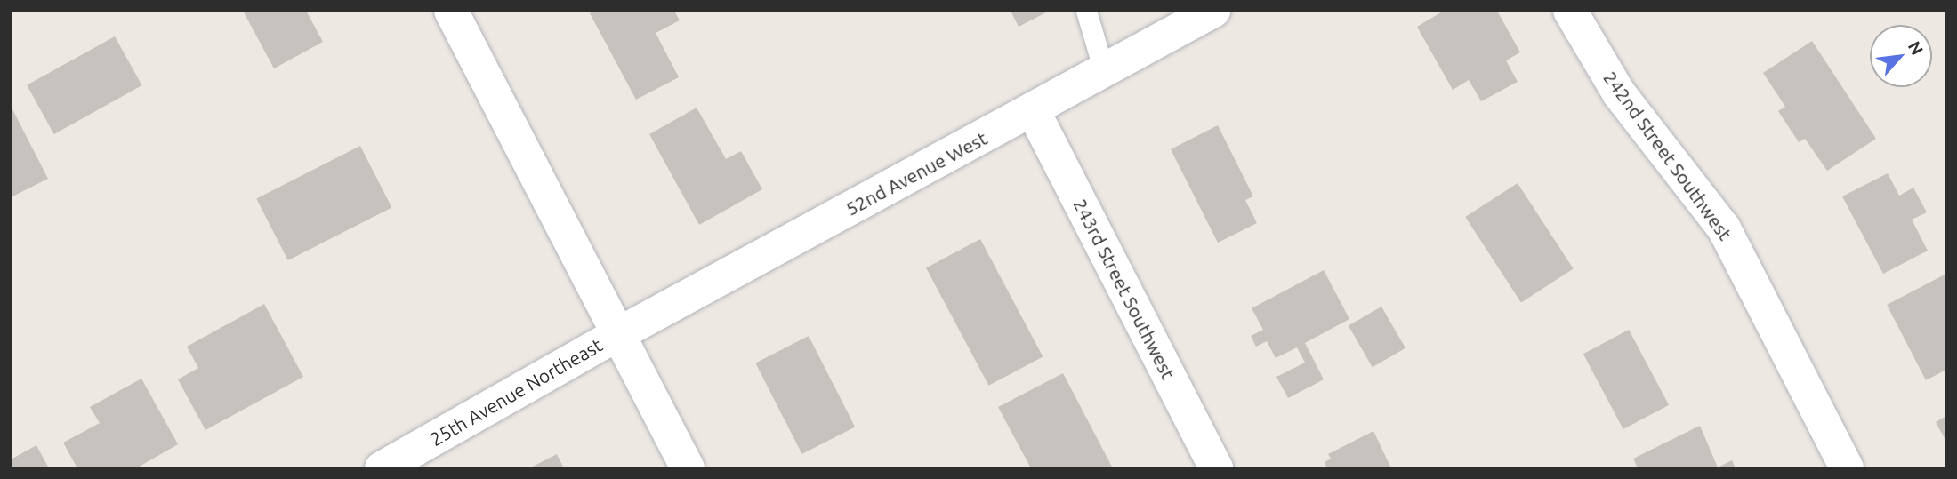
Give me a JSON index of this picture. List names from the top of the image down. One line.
{"streets":{"street":["242nd Street Southwest","52nd Avenue West","243rd Street Southwest","25th Avenue Northeast"]},"crossings":[["52nd Avenue West","243rd Street Southwest"],["52nd Avenue West","25th Avenue Northeast"]],"north":"top right"}
